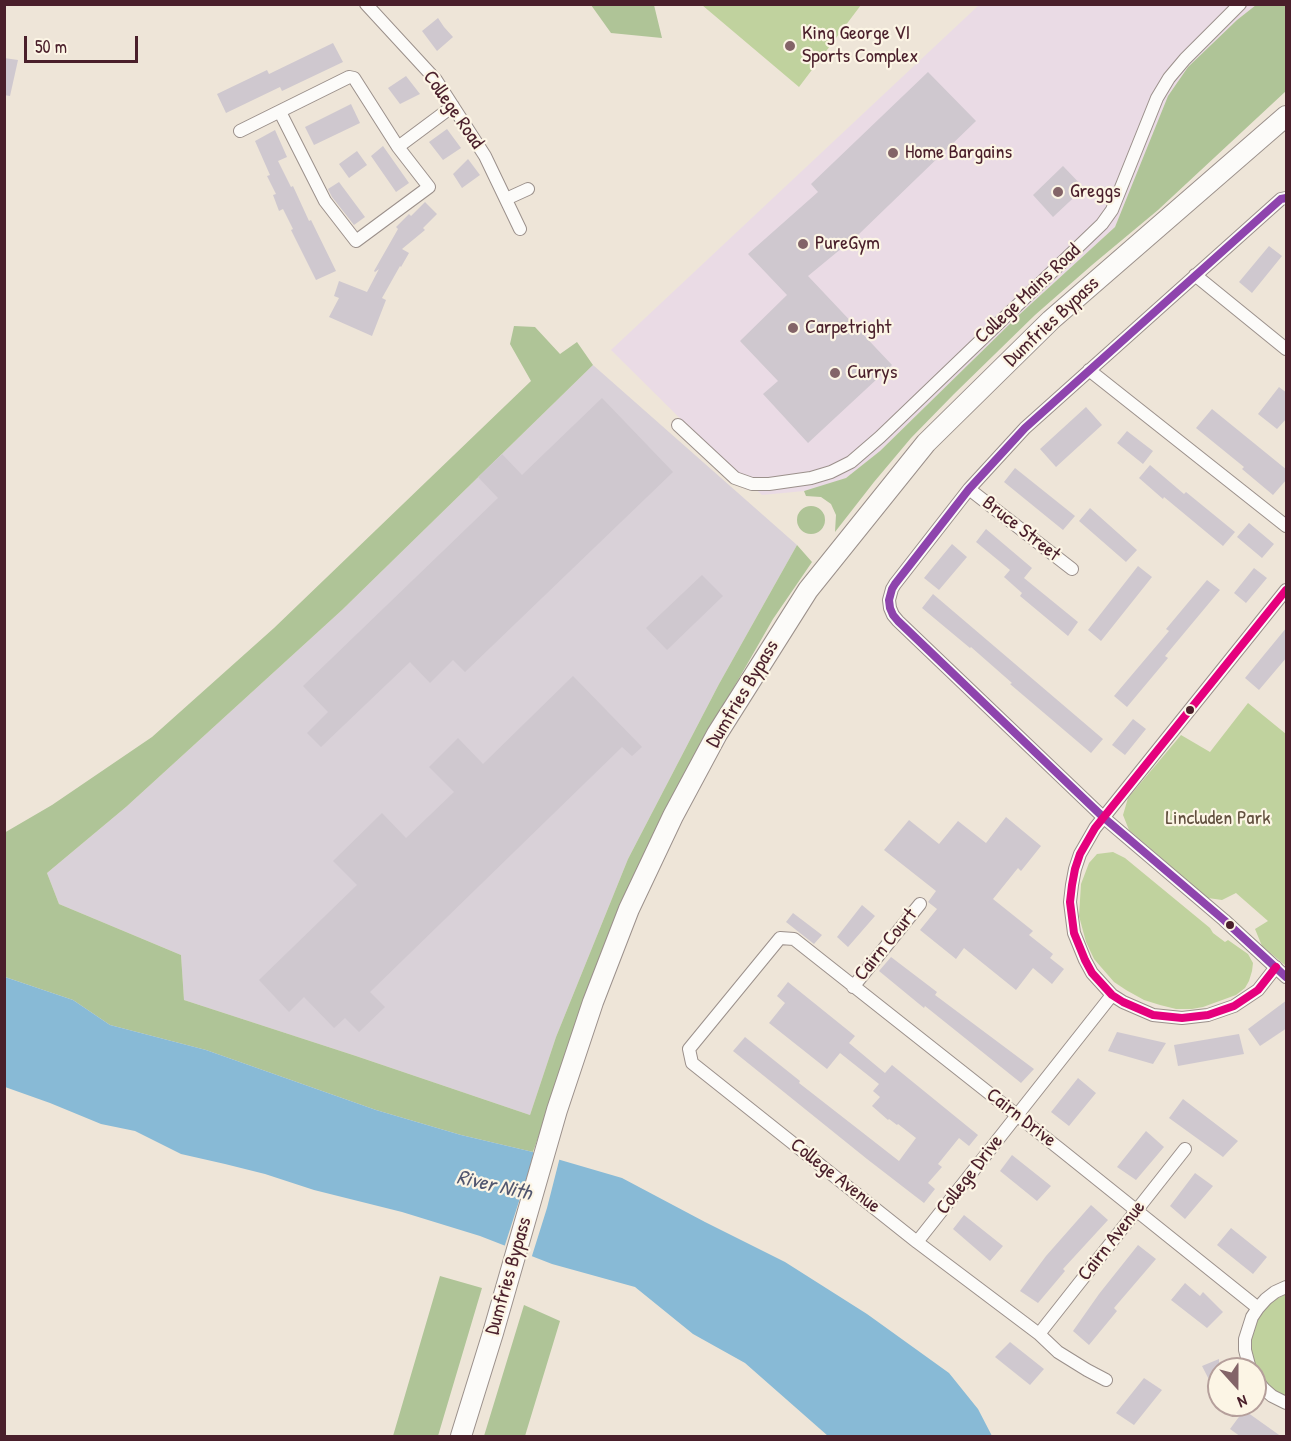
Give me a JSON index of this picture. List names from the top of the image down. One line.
{"streets":{"highway":["Dumfries Bypass"],"street":["College Road","College Mains Road","Bruce Street","Cairn Court","Cairn Drive","College Drive","College Avenue","Cairn Avenue"]},"crossings":[["Cairn Court","Cairn Drive"],["Cairn Drive","College Drive"],["Cairn Drive","College Avenue"],["Cairn Drive","Cairn Avenue"],["College Drive","College Avenue"],["College Avenue","Cairn Avenue"]],"water":["River Nith"],"parks":["Lincluden Park"],"places":["King George VI Sports Complex","Home Bargains","Greggs","PureGym","Carpetright","Currys"],"scale_bar":"50 m","north":"bottom"}
